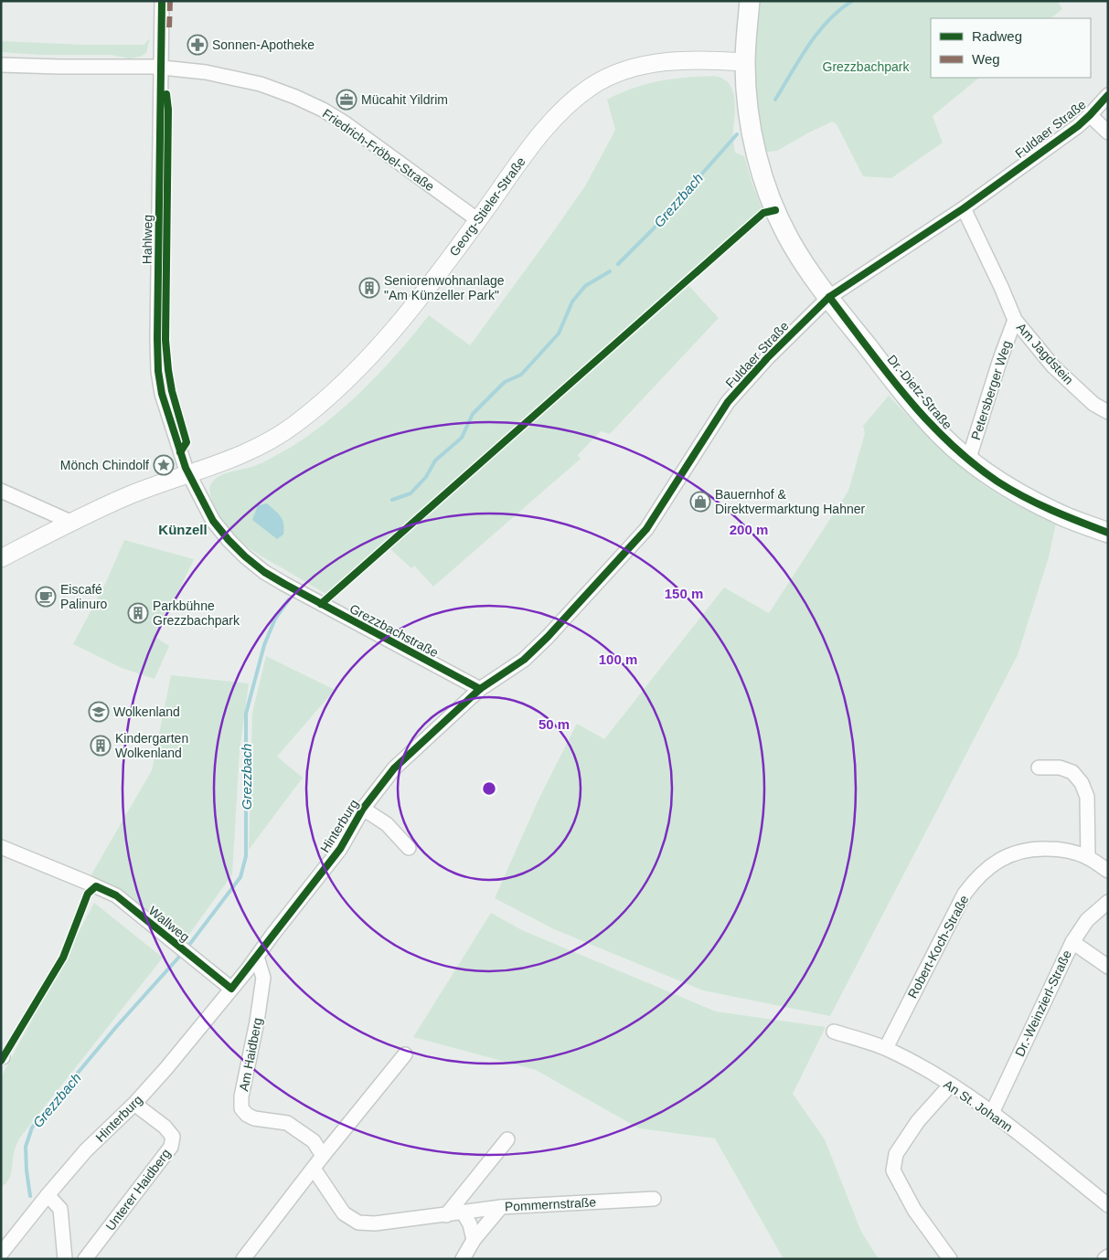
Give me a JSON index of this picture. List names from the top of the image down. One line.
{"streets":{"main road":["Dr.-Dietz-Straße"],"street":["Fuldaer Straße","Friedrich-Fröbel-Straße","Georg-Stieler-Straße","Hahlweg","Am Jagdstein","Petersberger Weg","Grezzbachstraße","Hinterburg","Wallweg","Robert-Koch-Straße","Dr.-Weinzierl-Straße","Am Haidberg","An St. Johann","Unterer Haidberg","Pommernstraße"]},"crossings":[["Fuldaer Straße","Am Jagdstein"],["Fuldaer Straße","Dr.-Dietz-Straße"],["Fuldaer Straße","Grezzbachstraße"],["Fuldaer Straße","Hinterburg"],["Friedrich-Fröbel-Straße","Georg-Stieler-Straße"],["Friedrich-Fröbel-Straße","Hahlweg"],["Georg-Stieler-Straße","Hahlweg"],["Georg-Stieler-Straße","Dr.-Dietz-Straße"],["Georg-Stieler-Straße","Grezzbachstraße"],["Hahlweg","Grezzbachstraße"],["Am Jagdstein","Petersberger Weg"],["Petersberger Weg","Dr.-Dietz-Straße"],["Grezzbachstraße","Hinterburg"],["Hinterburg","Wallweg"],["Hinterburg","Am Haidberg"],["Hinterburg","Unterer Haidberg"],["Robert-Koch-Straße","An St. Johann"],["Dr.-Weinzierl-Straße","An St. Johann"]],"districts":["Künzell"],"water":["Grezzbach"],"parks":["Grezzbachpark"],"places":{"pharmacy":["Sonnen-Apotheke"],"office":["Mücahit Yildrim"],"building":["Seniorenwohnanlage \"Am Künzeller Park\"","Parkbühne Grezzbachpark","Kindergarten Wolkenland"],"place":["Mönch Chindolf"],"shop":["Bauernhof & Direktvermarktung Hahner"],"cafe":["Eiscafé Palinuro"],"school or university":["Wolkenland"]},"legend":["Radweg","Weg"],"rings":["200 m","150 m","100 m","50 m"]}
